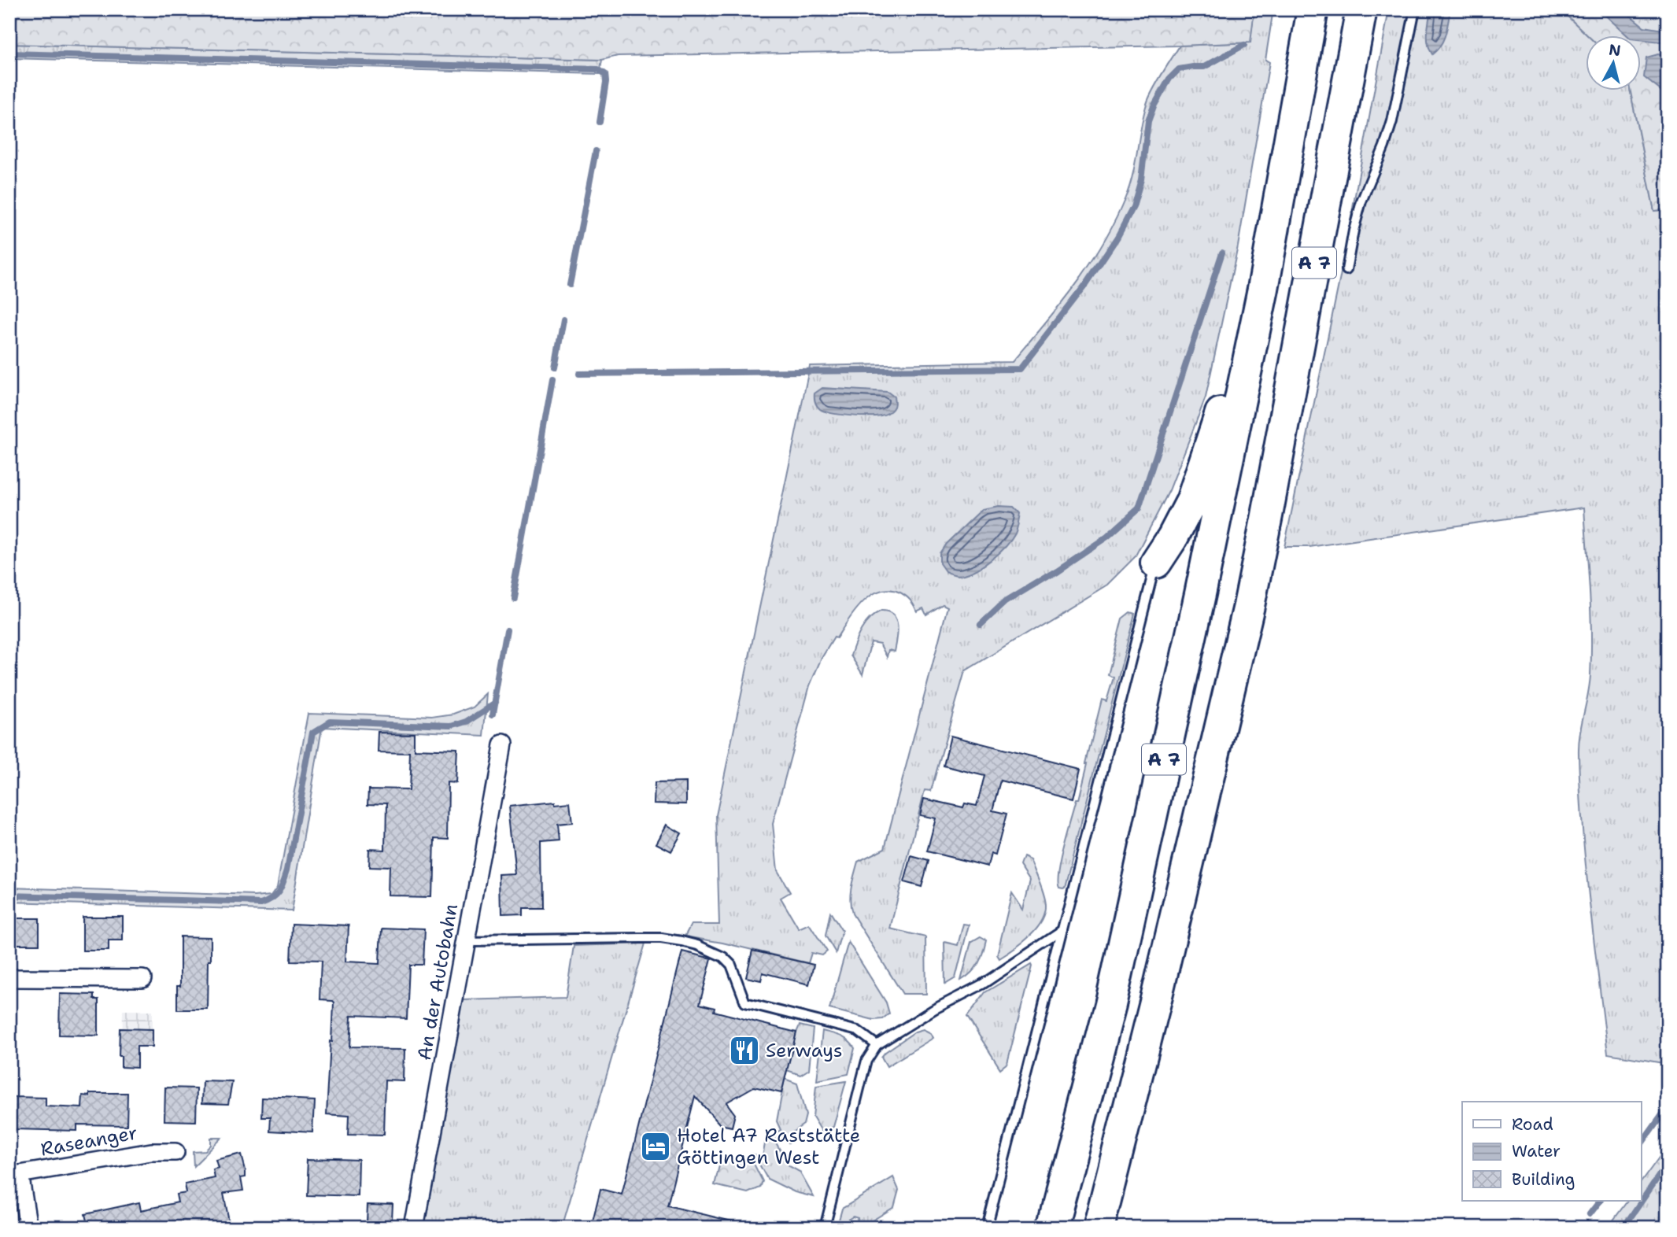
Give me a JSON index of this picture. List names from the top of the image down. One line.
{"streets":{"highway":["A 7"],"street":["An der Autobahn","Raseanger"]},"places":{"restaurant":["Serways"],"hotel":["Hotel A7 Raststätte Göttingen West"]},"legend":["Road","Water","Building"],"north":"top"}
